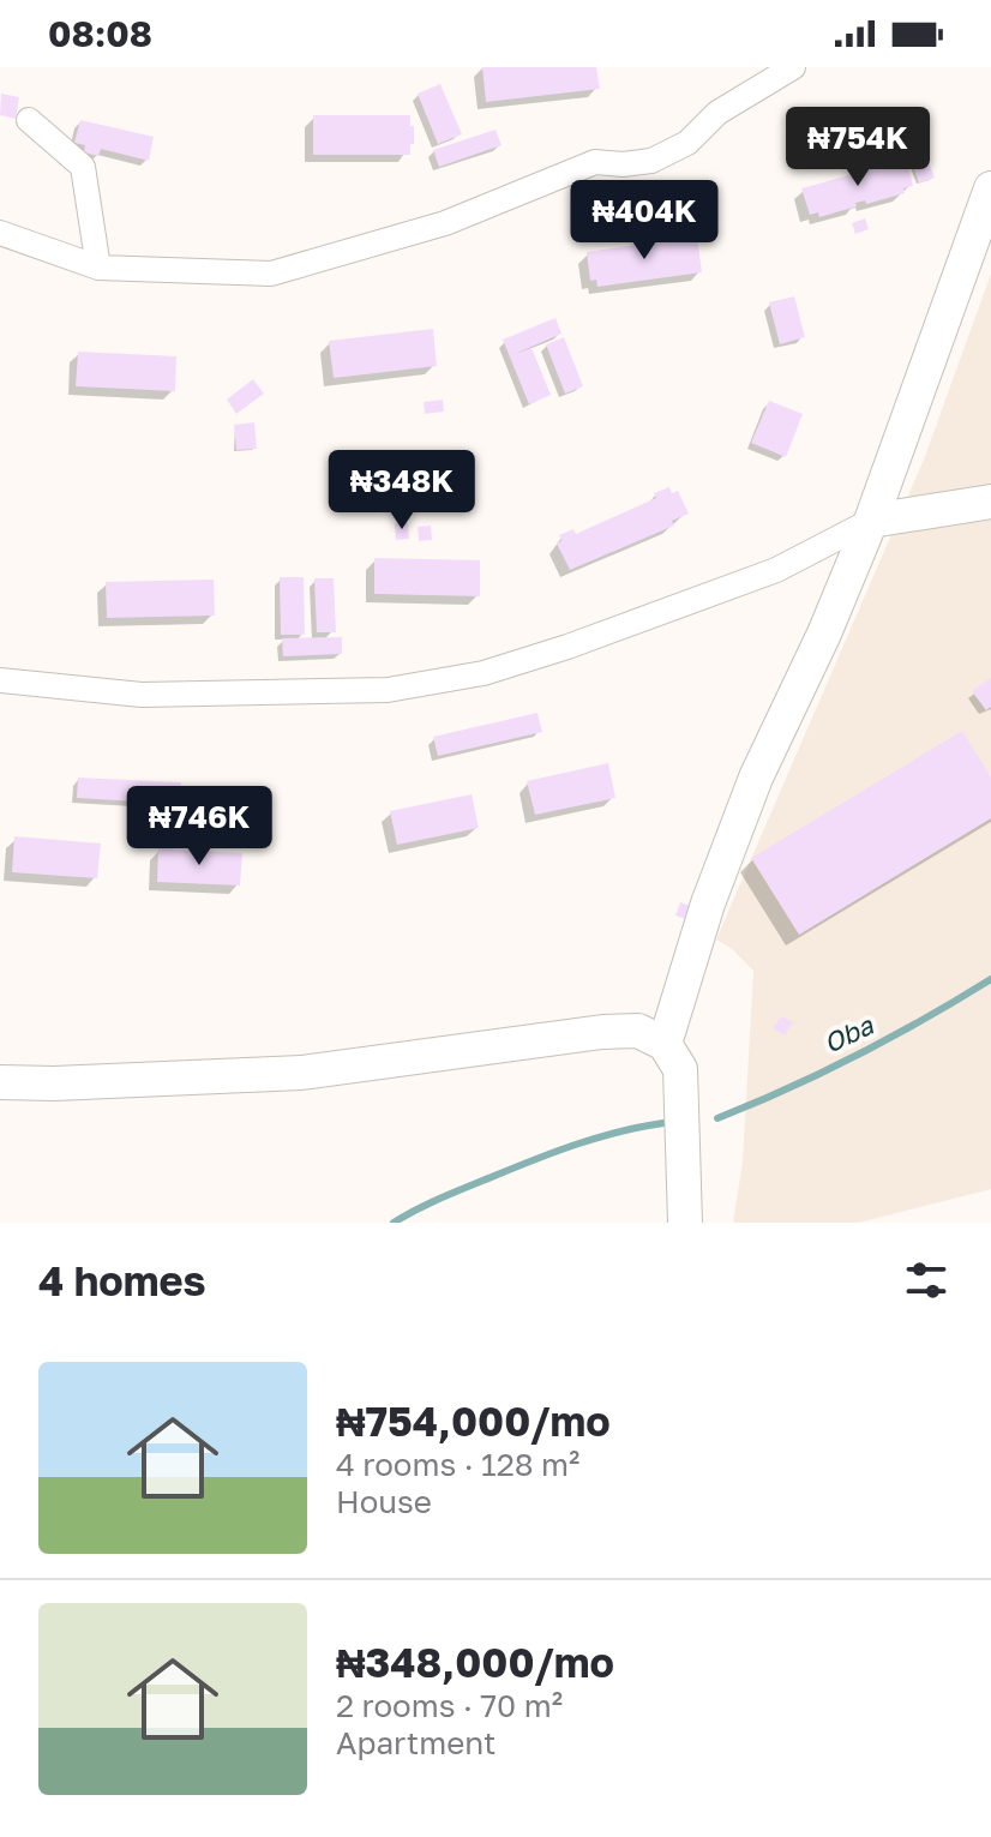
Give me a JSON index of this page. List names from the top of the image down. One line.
{"water":["Oba"],"page":{"status":"08:08","price":["₦754K","₦404K","₦348K","₦746K"],"heading":"4 homes","list":[{"name":"₦754,000/mo","note":"4 rooms · 128 m² · House"},{"name":"₦348,000/mo","note":"2 rooms · 70 m² · Apartment"}]}}
